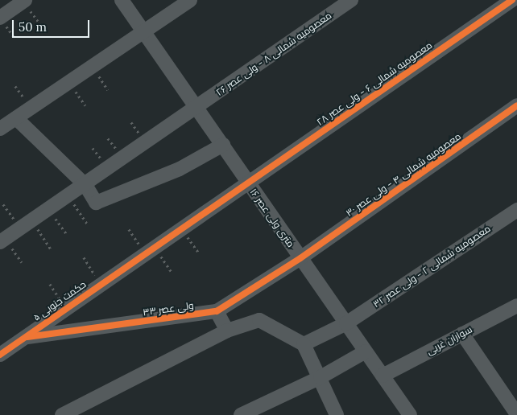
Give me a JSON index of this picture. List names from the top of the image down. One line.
{"streets":{"street":["معصومیه شمالی ۸ - ولی عصر ۲۶","معصومیه شمالی ۶ - ولی عصر ۲۸","معصومیه شمالی ۴ - ولی عصر ۳۰","۱۶ متری ولی عصر","معصومیه شمالی ۲ - ولی عصر ۳۲","حکمت جنوبی ۵","ولی عصر ۳۳","سواران غربی"]},"crossings":[["معصومیه شمالی ۸ - ولی عصر ۲۶","۱۶ متری ولی عصر"],["معصومیه شمالی ۶ - ولی عصر ۲۸","۱۶ متری ولی عصر"],["معصومیه شمالی ۶ - ولی عصر ۲۸","حکمت جنوبی ۵"],["معصومیه شمالی ۴ - ولی عصر ۳۰","۱۶ متری ولی عصر"],["معصومیه شمالی ۴ - ولی عصر ۳۰","ولی عصر ۳۳"],["۱۶ متری ولی عصر","معصومیه شمالی ۲ - ولی عصر ۳۲"],["۱۶ متری ولی عصر","ولی عصر ۳۳"],["۱۶ متری ولی عصر","سواران غربی"],["حکمت جنوبی ۵","ولی عصر ۳۳"]],"scale_bar":"50 m"}
